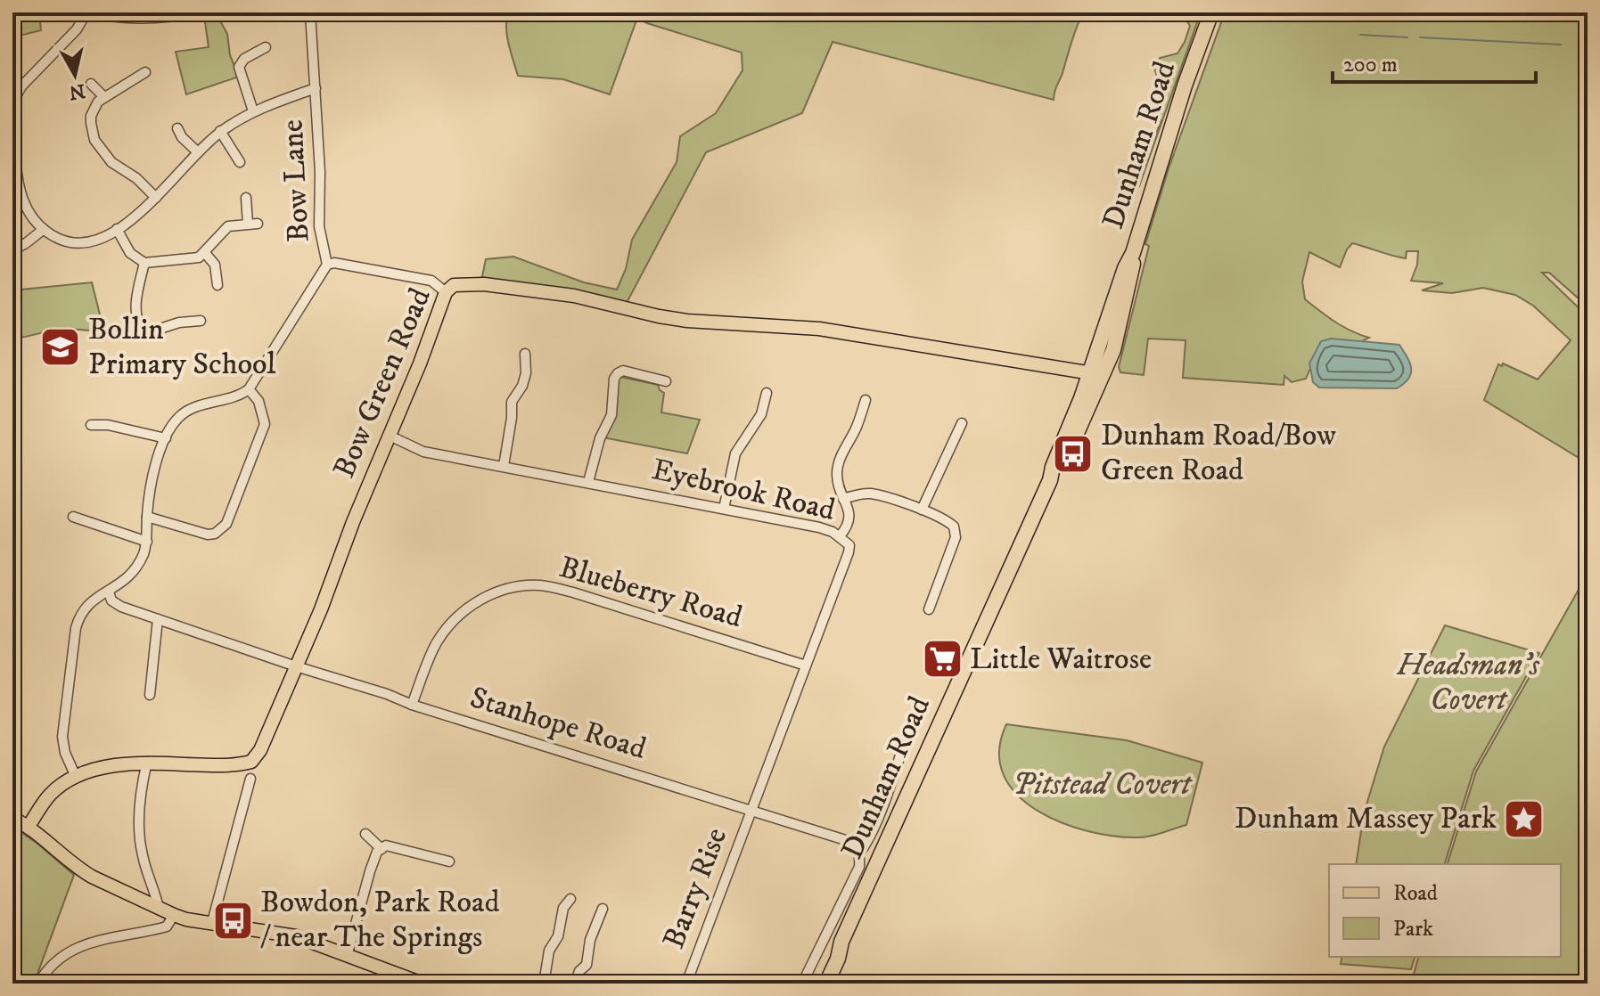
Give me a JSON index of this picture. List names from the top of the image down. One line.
{"streets":{"highway":["Dunham Road"],"main road":["Bow Green Road"],"street":["Bow Lane","Eyebrook Road","Blueberry Road","Stanhope Road","Barry Rise"]},"crossings":[["Dunham Road","Bow Green Road"],["Bow Lane","Bow Green Road"],["Bow Green Road","Eyebrook Road"],["Bow Green Road","Stanhope Road"],["Eyebrook Road","Blueberry Road"],["Eyebrook Road","Stanhope Road"],["Eyebrook Road","Barry Rise"],["Blueberry Road","Stanhope Road"],["Stanhope Road","Barry Rise"]],"parks":["Headsman's Covert","Pitstead Covert"],"places":{"school or university":["Bollin Primary School"],"bus stop":["Dunham Road/Bow Green Road","Bowdon, Park Road / near The Springs"],"supermarket":["Little Waitrose"],"place":["Dunham Massey Park"]},"legend":["Road","Park"],"scale_bar":"200 m","north":"bottom"}
